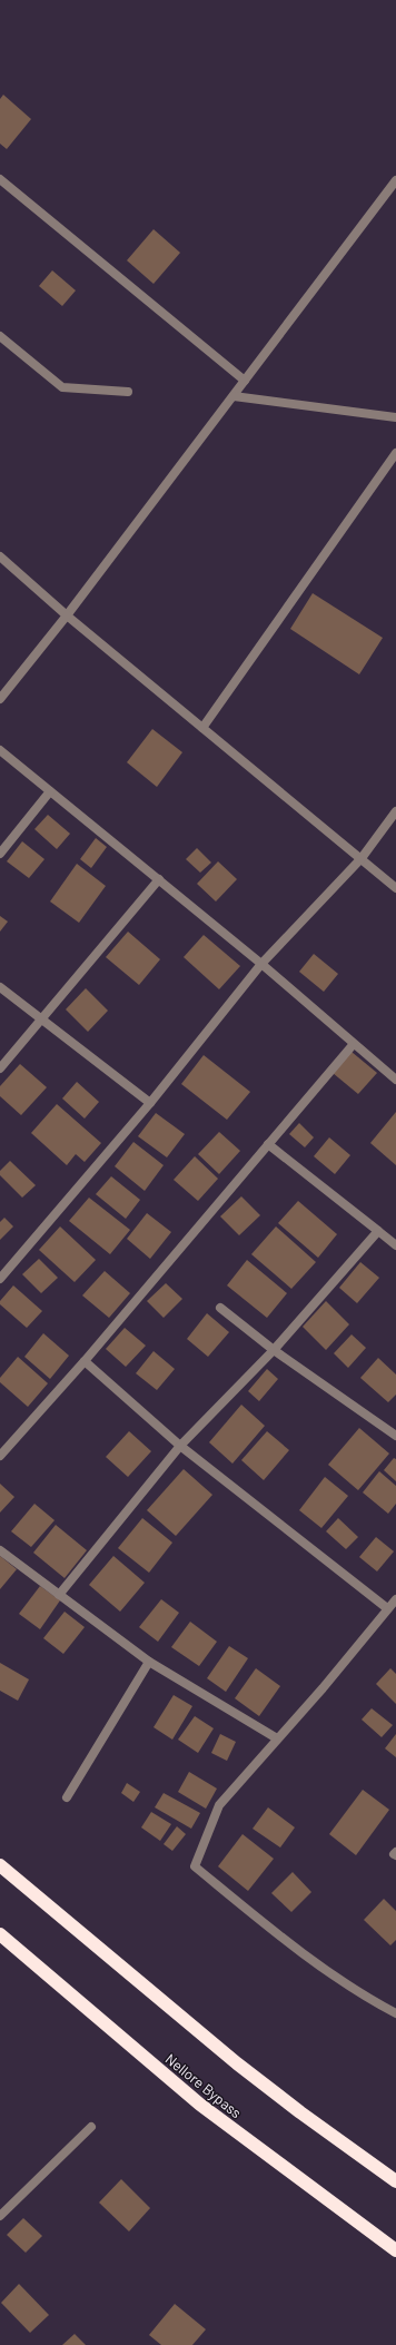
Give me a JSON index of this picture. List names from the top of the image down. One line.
{"streets":{"highway":["Nellore Bypass"]}}
